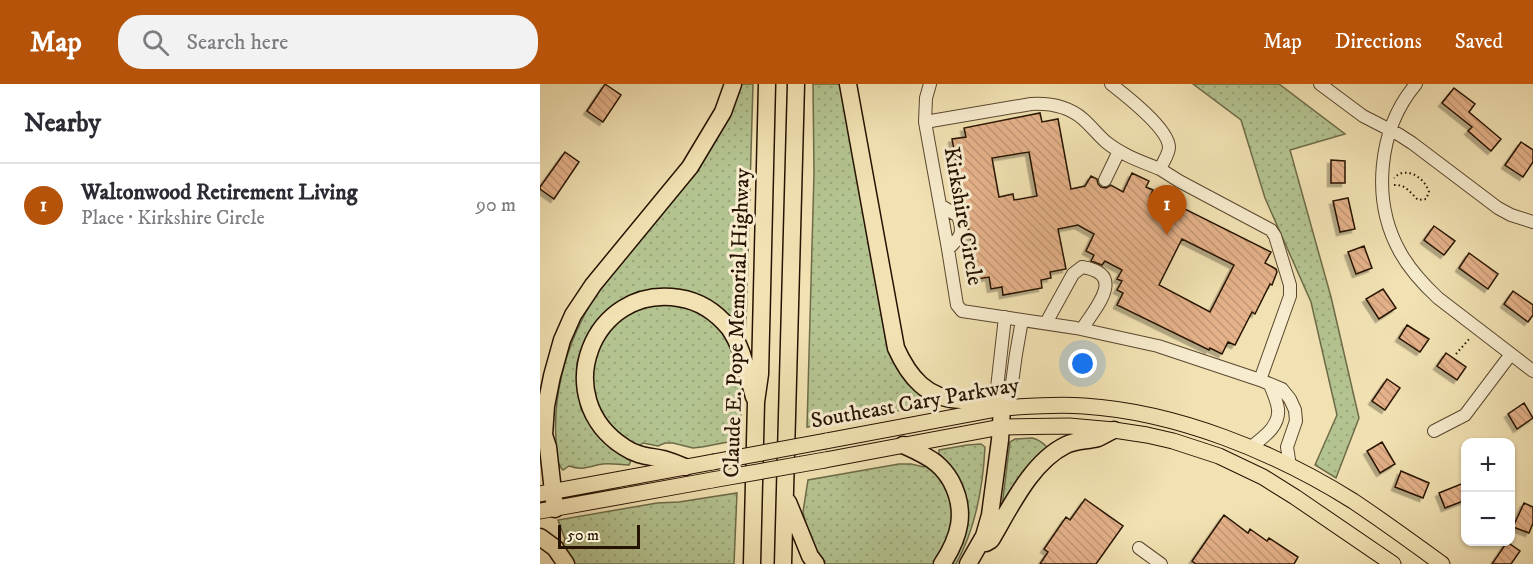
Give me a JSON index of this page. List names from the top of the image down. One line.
{"streets":{"highway":["Claude E. Pope Memorial Highway"],"main road":["Southeast Cary Parkway"],"street":["Kirkshire Circle"]},"crossings":[["Kirkshire Circle","Southeast Cary Parkway"]],"scale_bar":"50 m","page":{"header":"Map","search":"Search here","nav":["Map","Directions","Saved"],"heading":"Nearby","list":[{"mark":"1","name":"Waltonwood Retirement Living","note":"Place · Kirkshire Circle","value":"90 m"}],"pins":"1","map_buttons":["+","−"],"scale":"50 m"}}
